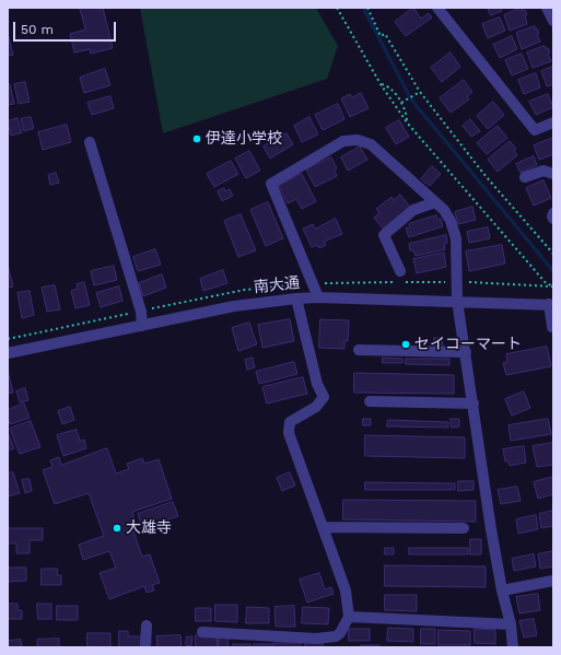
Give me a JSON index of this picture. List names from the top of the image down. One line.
{"streets":{"street":["南大通"]},"places":["伊達小学校","セイコーマート","大雄寺"],"scale_bar":"50 m"}
